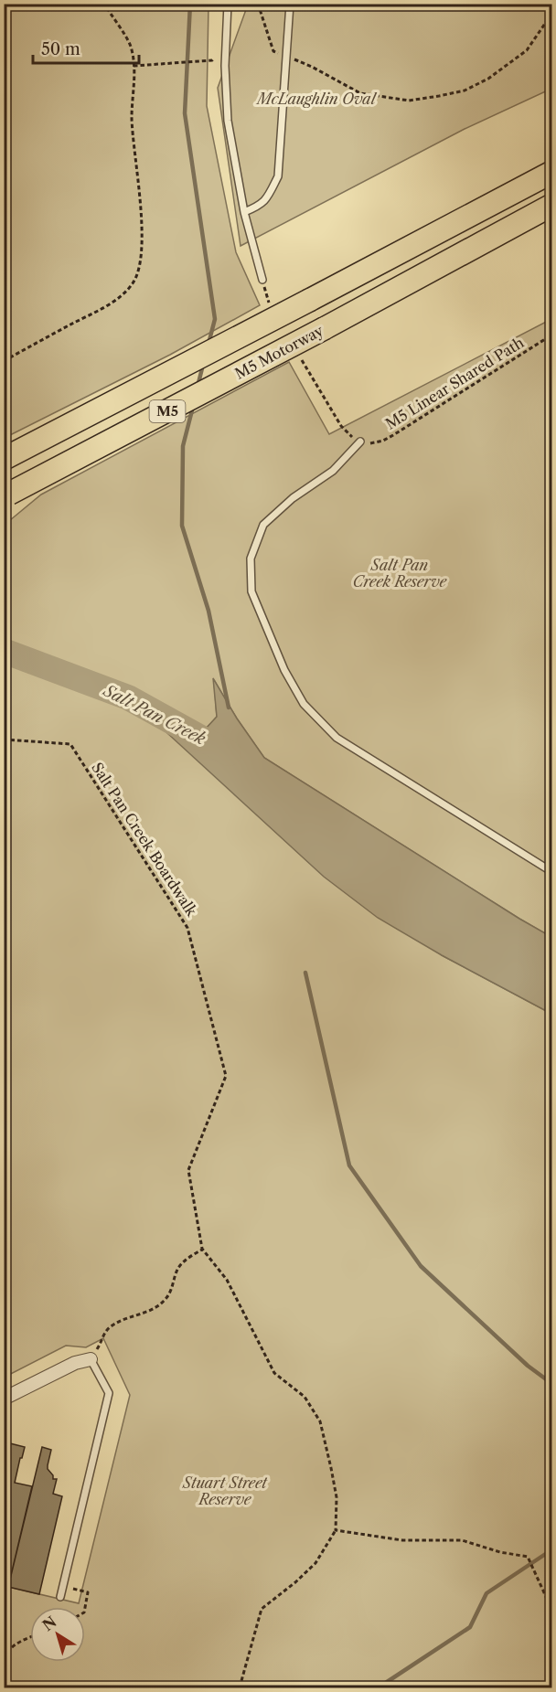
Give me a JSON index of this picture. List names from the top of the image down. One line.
{"streets":{"highway":["M5 Motorway","M5"],"path":["M5 Linear Shared Path","Salt Pan Creek Boardwalk"]},"water":["Salt Pan Creek"],"parks":["McLaughlin Oval","Salt Pan Creek Reserve","Stuart Street Reserve"],"scale_bar":"50 m","north":"top left"}
